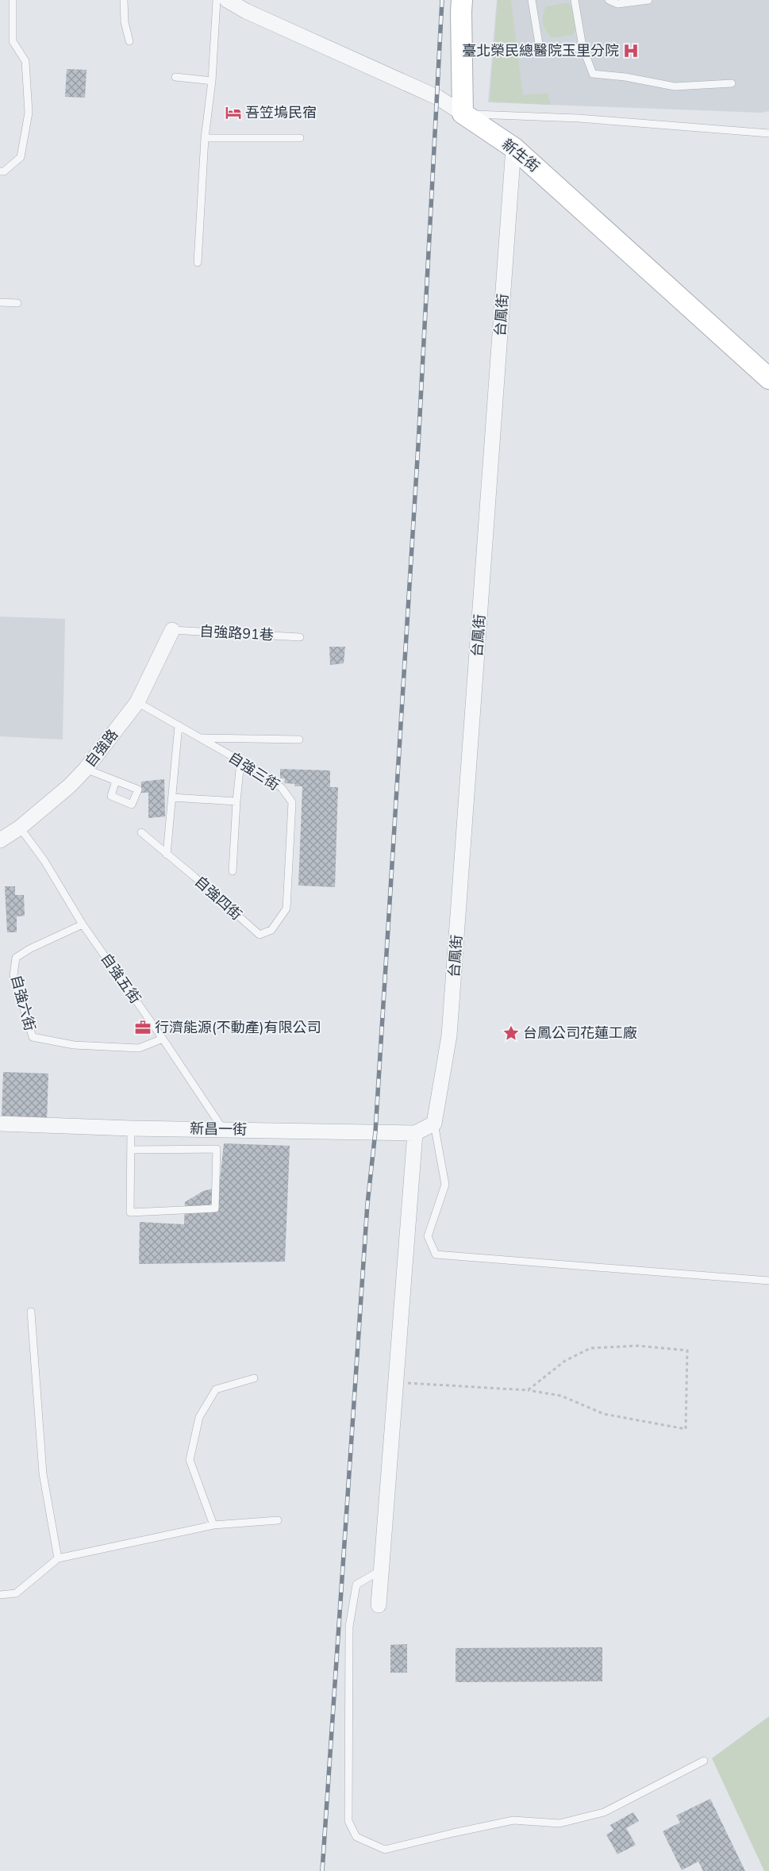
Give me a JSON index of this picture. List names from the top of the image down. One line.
{"streets":{"street":["新生街","台鳳街","自強路","新昌一街"],"lane":["自強路91巷","自強三街","自強四街","自強五街","自強六街"]},"crossings":[["新生街","台鳳街"],["台鳳街","新昌一街"],["自強路91巷","自強路"],["自強路","自強三街"],["自強路","自強五街"],["自強三街","自強四街"],["自強五街","自強六街"],["自強五街","新昌一街"]],"places":{"hospital":["臺北榮民總醫院玉里分院"],"hotel":["吾笠塢民宿"],"office":["行濟能源(不動產)有限公司"],"place":["台鳳公司花蓮工廠"]}}
